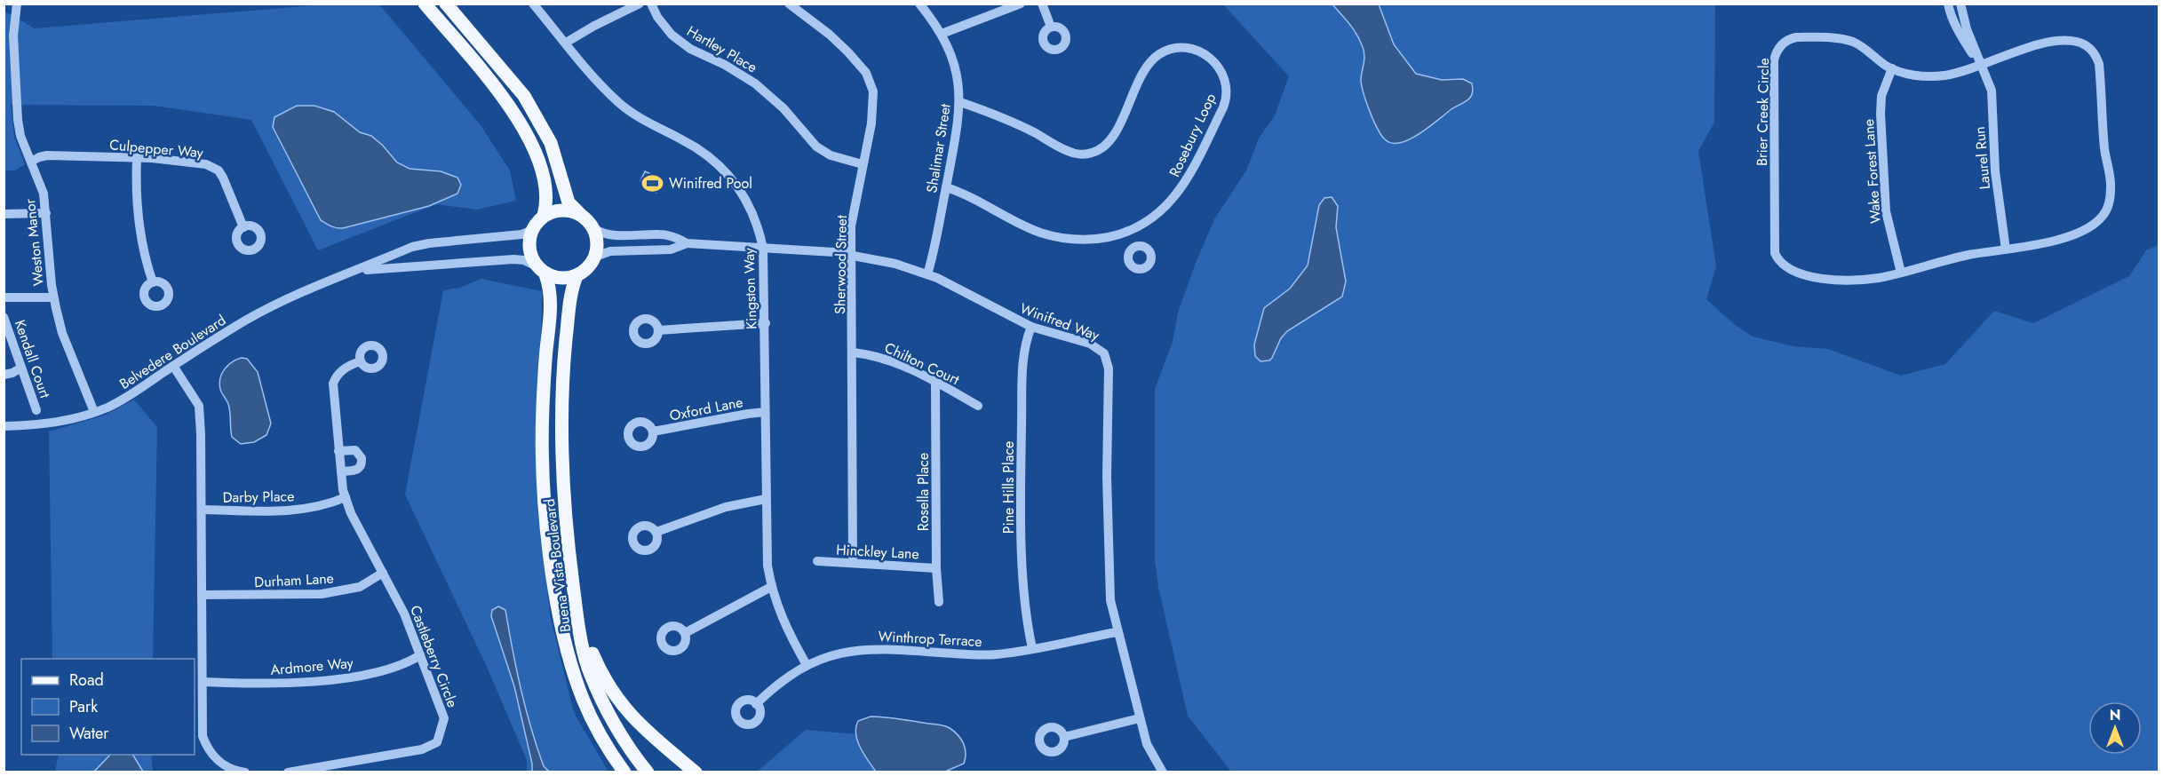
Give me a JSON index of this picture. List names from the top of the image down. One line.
{"streets":{"main road":["Buena Vista Boulevard"],"street":["Hartley Place","Brier Creek Circle","Rosebury Loop","Culpepper Way","Shalimar Street","Laurel Run","Wake Forest Lane","Weston Manor","Sherwood Street","Kingston Way","Winifred Way","Belvedere Boulevard","Kendall Court","Chilton Court","Oxford Lane","Pine Hills Place","Rosella Place","Darby Place","Hinckley Lane","Durham Lane","Winthrop Terrace","Castleberry Circle","Ardmore Way"]},"crossings":[["Hartley Place","Sherwood Street"],["Brier Creek Circle","Laurel Run"],["Brier Creek Circle","Wake Forest Lane"],["Rosebury Loop","Shalimar Street"],["Culpepper Way","Weston Manor"],["Shalimar Street","Winifred Way"],["Weston Manor","Belvedere Boulevard"],["Sherwood Street","Winifred Way"],["Sherwood Street","Chilton Court"],["Sherwood Street","Hinckley Lane"],["Kingston Way","Winifred Way"],["Kingston Way","Oxford Lane"],["Kingston Way","Winthrop Terrace"],["Winifred Way","Pine Hills Place"],["Winifred Way","Winthrop Terrace"],["Belvedere Boulevard","Buena Vista Boulevard"],["Chilton Court","Rosella Place"],["Pine Hills Place","Winthrop Terrace"],["Rosella Place","Hinckley Lane"],["Darby Place","Castleberry Circle"],["Durham Lane","Castleberry Circle"],["Castleberry Circle","Ardmore Way"]],"places":{"sports":["Winifred Pool"]},"legend":["Road","Park","Water"],"north":"top"}
